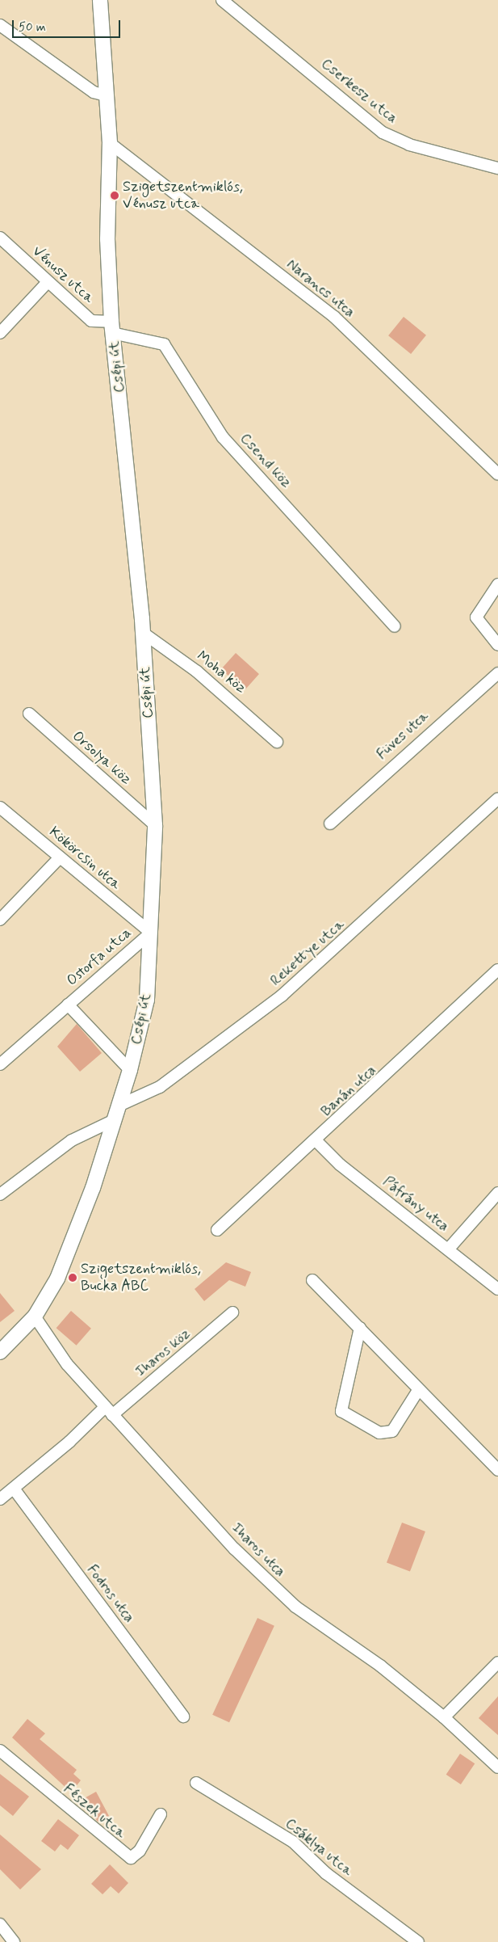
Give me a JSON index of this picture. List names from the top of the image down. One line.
{"streets":{"street":["Cserkesz utca","Vénusz utca","Narancs utca","Csépi út","Csend köz","Moha köz","Füves utca","Orsolya köz","Kökörcsin utca","Rekettye utca","Ostorfa utca","Banán utca","Páfrány utca","Iharos köz","Iharos utca","Fodros utca","Fészek utca","Csáklya utca"]},"crossings":[["Vénusz utca","Csépi út"],["Vénusz utca","Csend köz"],["Narancs utca","Csépi út"],["Csépi út","Csend köz"],["Csépi út","Moha köz"],["Csépi út","Orsolya köz"],["Csépi út","Kökörcsin utca"],["Csépi út","Rekettye utca"],["Csépi út","Ostorfa utca"],["Csépi út","Iharos utca"],["Kökörcsin utca","Ostorfa utca"],["Banán utca","Páfrány utca"],["Iharos köz","Iharos utca"]],"places":["Szigetszentmiklós, Vénusz utca","Szigetszentmiklós, Bucka ABC"],"scale_bar":"50 m"}
